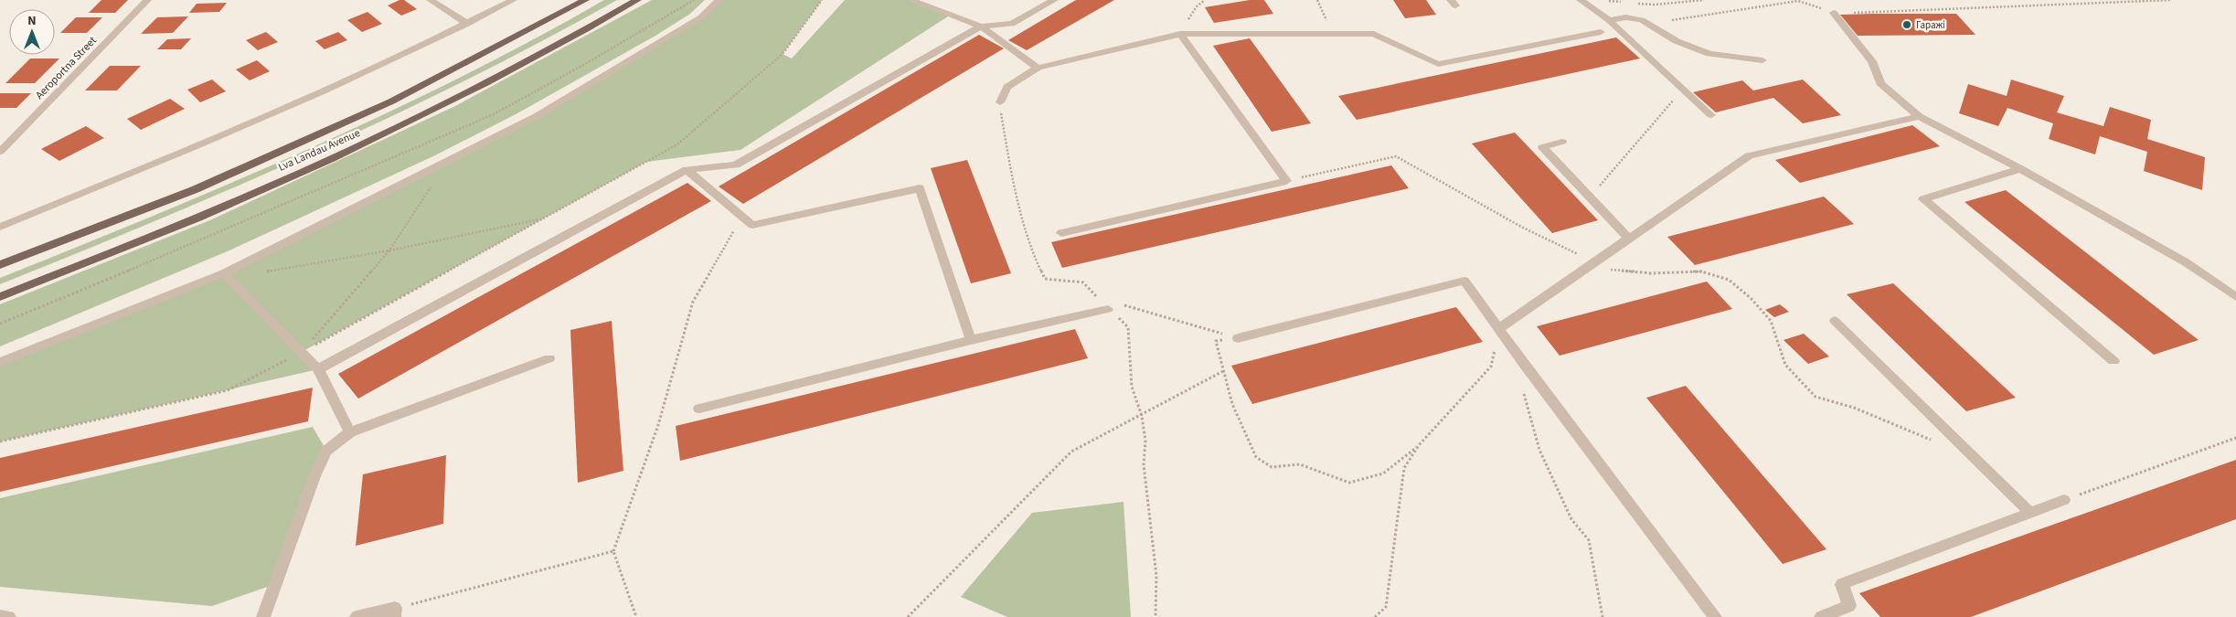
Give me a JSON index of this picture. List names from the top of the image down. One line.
{"streets":{"main road":["Lva Landau Avenue"],"street":["Aeroportna Street"]},"places":["Гаражі"],"north":"top"}
